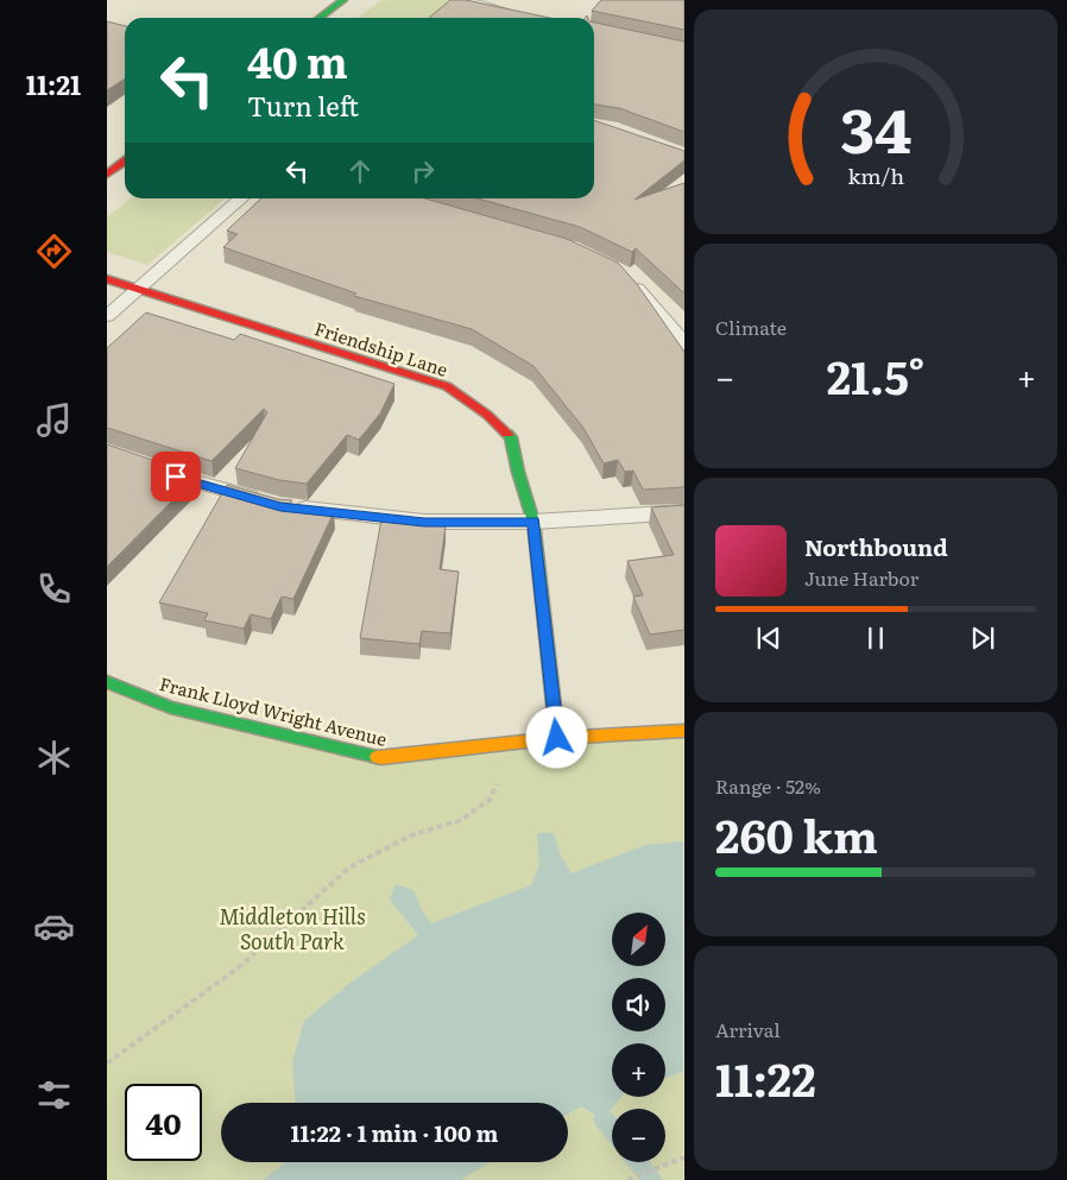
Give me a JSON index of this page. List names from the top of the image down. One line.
{"streets":{"street":["Friendship Lane","Frank Lloyd Wright Avenue"]},"crossings":[["Friendship Lane","Frank Lloyd Wright Avenue"]],"parks":["Middleton Hills South Park"],"north":"top right","page":{"tabs":"11:21","turn":["40 m","Turn left"],"tile":["Climate",["Range · 52%","260 km"],["Arrival","11:22"]],"heat":["−","21.5°","+"],"song":["Northbound","June Harbor"],"map_buttons":["+","−"],"limit":"40","trip":"11:22 · 1 min · 100 m","gauge":["34","km/h"]}}
